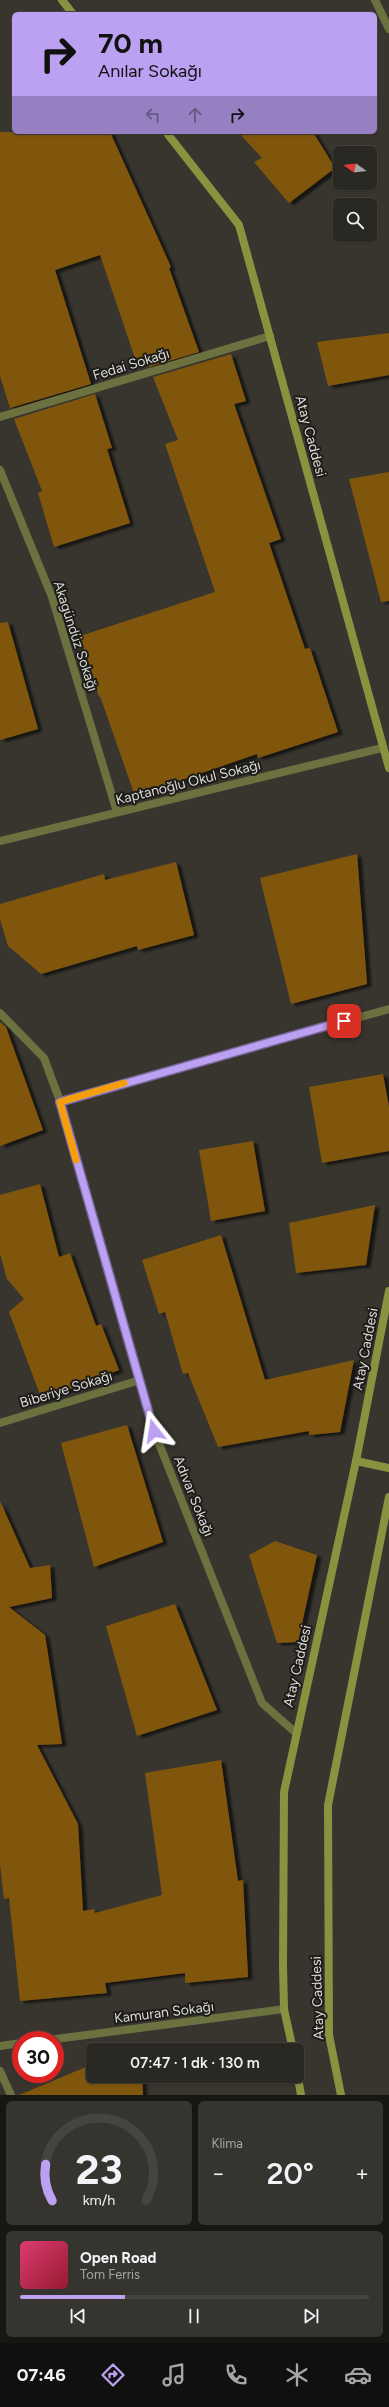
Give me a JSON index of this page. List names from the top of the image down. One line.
{"streets":{"main road":["Atay Caddesi"],"street":["Fedai Sokağı","Akagündüz Sokağı","Kaptanoğlu Okul Sokağı","Biberiye Sokağı","Adıvar Sokağı","Kamuran Sokağı"]},"crossings":[["Fedai Sokağı","Atay Caddesi"],["Atay Caddesi","Kaptanoğlu Okul Sokağı"],["Atay Caddesi","Adıvar Sokağı"],["Atay Caddesi","Kamuran Sokağı"],["Akagündüz Sokağı","Kaptanoğlu Okul Sokağı"],["Biberiye Sokağı","Adıvar Sokağı"]],"north":"left","page":{"turn":["70 m","Anılar Sokağı"],"limit":"30","trip":"07:47 · 1 dk · 130 m","tile":"Klima","heat":["−","20°","+"],"song":["Open Road","Tom Ferris"],"tabs":"07:46","gauge":["23","km/h"]}}
